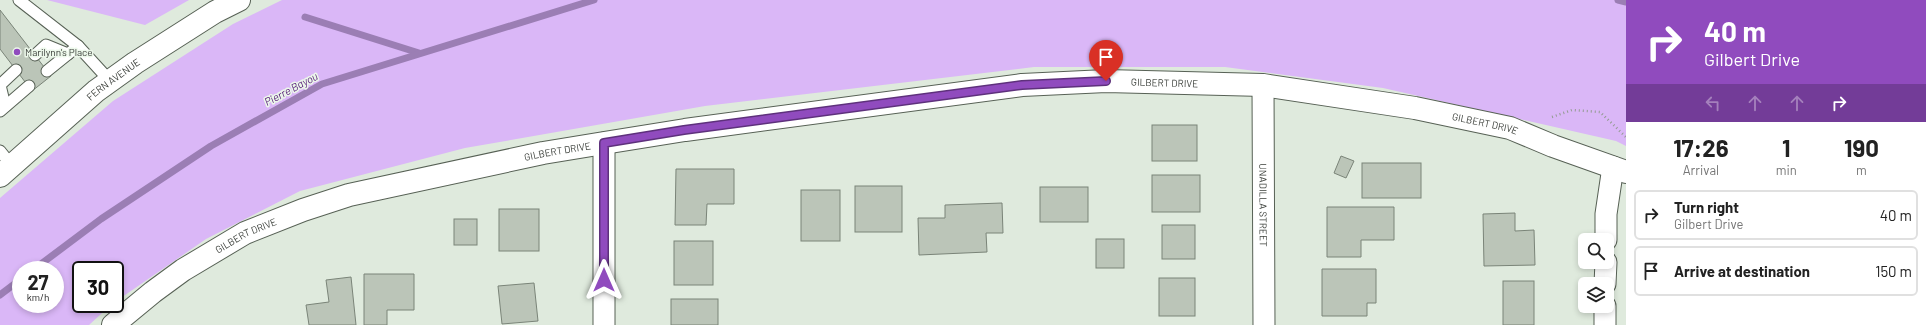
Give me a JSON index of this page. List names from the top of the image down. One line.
{"streets":{"street":["FERN AVENUE","GILBERT DRIVE","UNADILLA STREET"]},"crossings":[["GILBERT DRIVE","UNADILLA STREET"]],"water":["Pierre Bayou"],"places":["Marilynn's Place"],"page":{"turn":["40 m","Gilbert Drive"],"eta":["17:26","Arrival","1","min","190","m"],"list":[{"name":"Turn right","note":"Gilbert Drive","value":"40 m"},{"name":"Arrive at destination","value":"150 m"}],"speed":"27 km/h","limit":"30"}}
